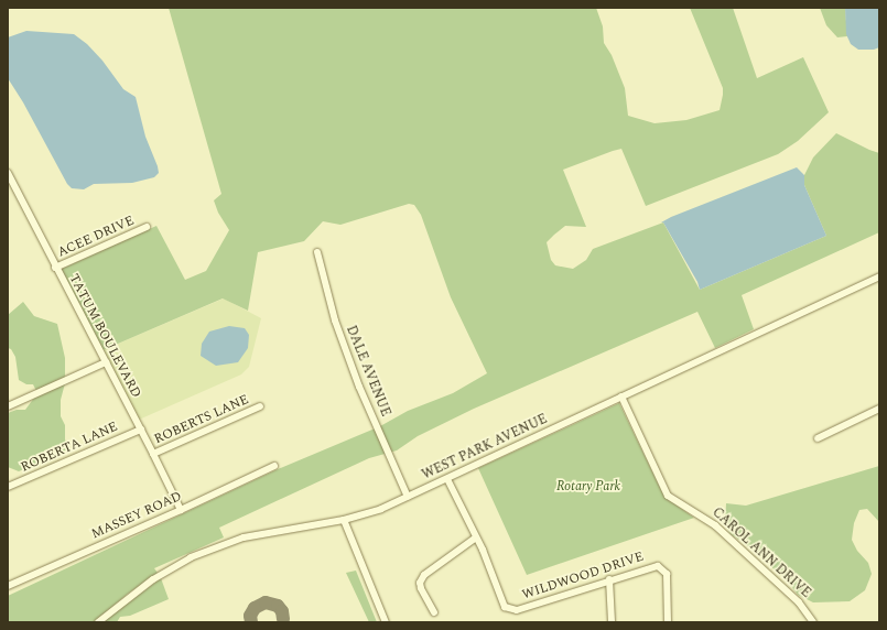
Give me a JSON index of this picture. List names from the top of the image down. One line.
{"streets":{"street":["ACEE DRIVE","TATUM BOULEVARD","DALE AVENUE","ROBERTS LANE","ROBERTA LANE","WEST PARK AVENUE","MASSEY ROAD","CAROL ANN DRIVE","WILDWOOD DRIVE"]},"crossings":[["ACEE DRIVE","TATUM BOULEVARD"],["TATUM BOULEVARD","ROBERTS LANE"],["TATUM BOULEVARD","ROBERTA LANE"],["TATUM BOULEVARD","MASSEY ROAD"],["DALE AVENUE","WEST PARK AVENUE"],["WEST PARK AVENUE","CAROL ANN DRIVE"]],"parks":["Rotary Park"]}
